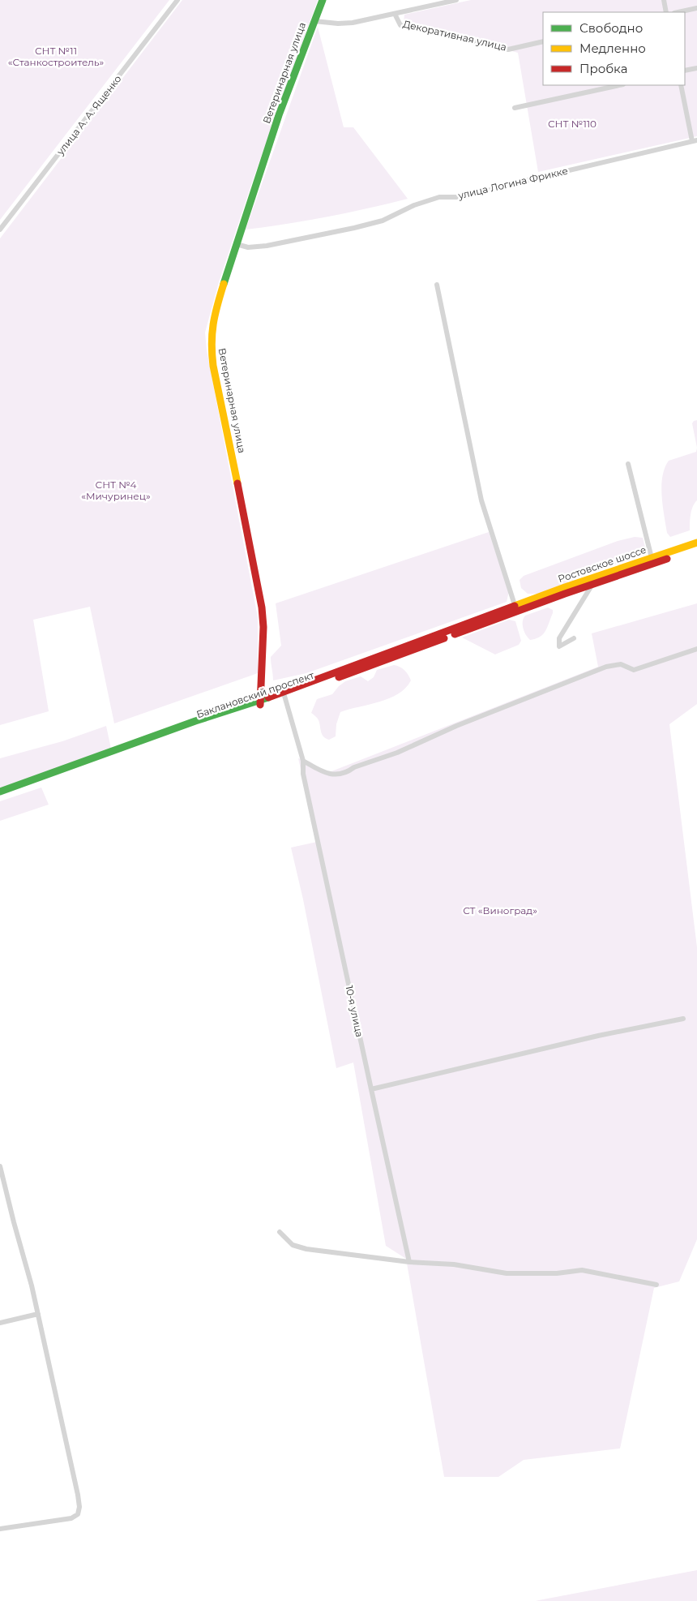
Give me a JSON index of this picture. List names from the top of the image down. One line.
{"streets":{"main road":["Ветеринарная улица","Ростовское шоссе","Баклановский проспект"],"street":["Декоративная улица","улица А. А. Ященко","улица Логина Фрикке","10-я улица"]},"crossings":[["Ветеринарная улица","улица Логина Фрикке"],["Ветеринарная улица","Баклановский проспект"],["Ростовское шоссе","Баклановский проспект"],["Баклановский проспект","10-я улица"]],"parks":["СНТ №11 «Станкостроитель»","СНТ №110","СНТ №4 «Мичуринец»","СТ «Виноград»"],"legend":["Свободно","Медленно","Пробка"]}
